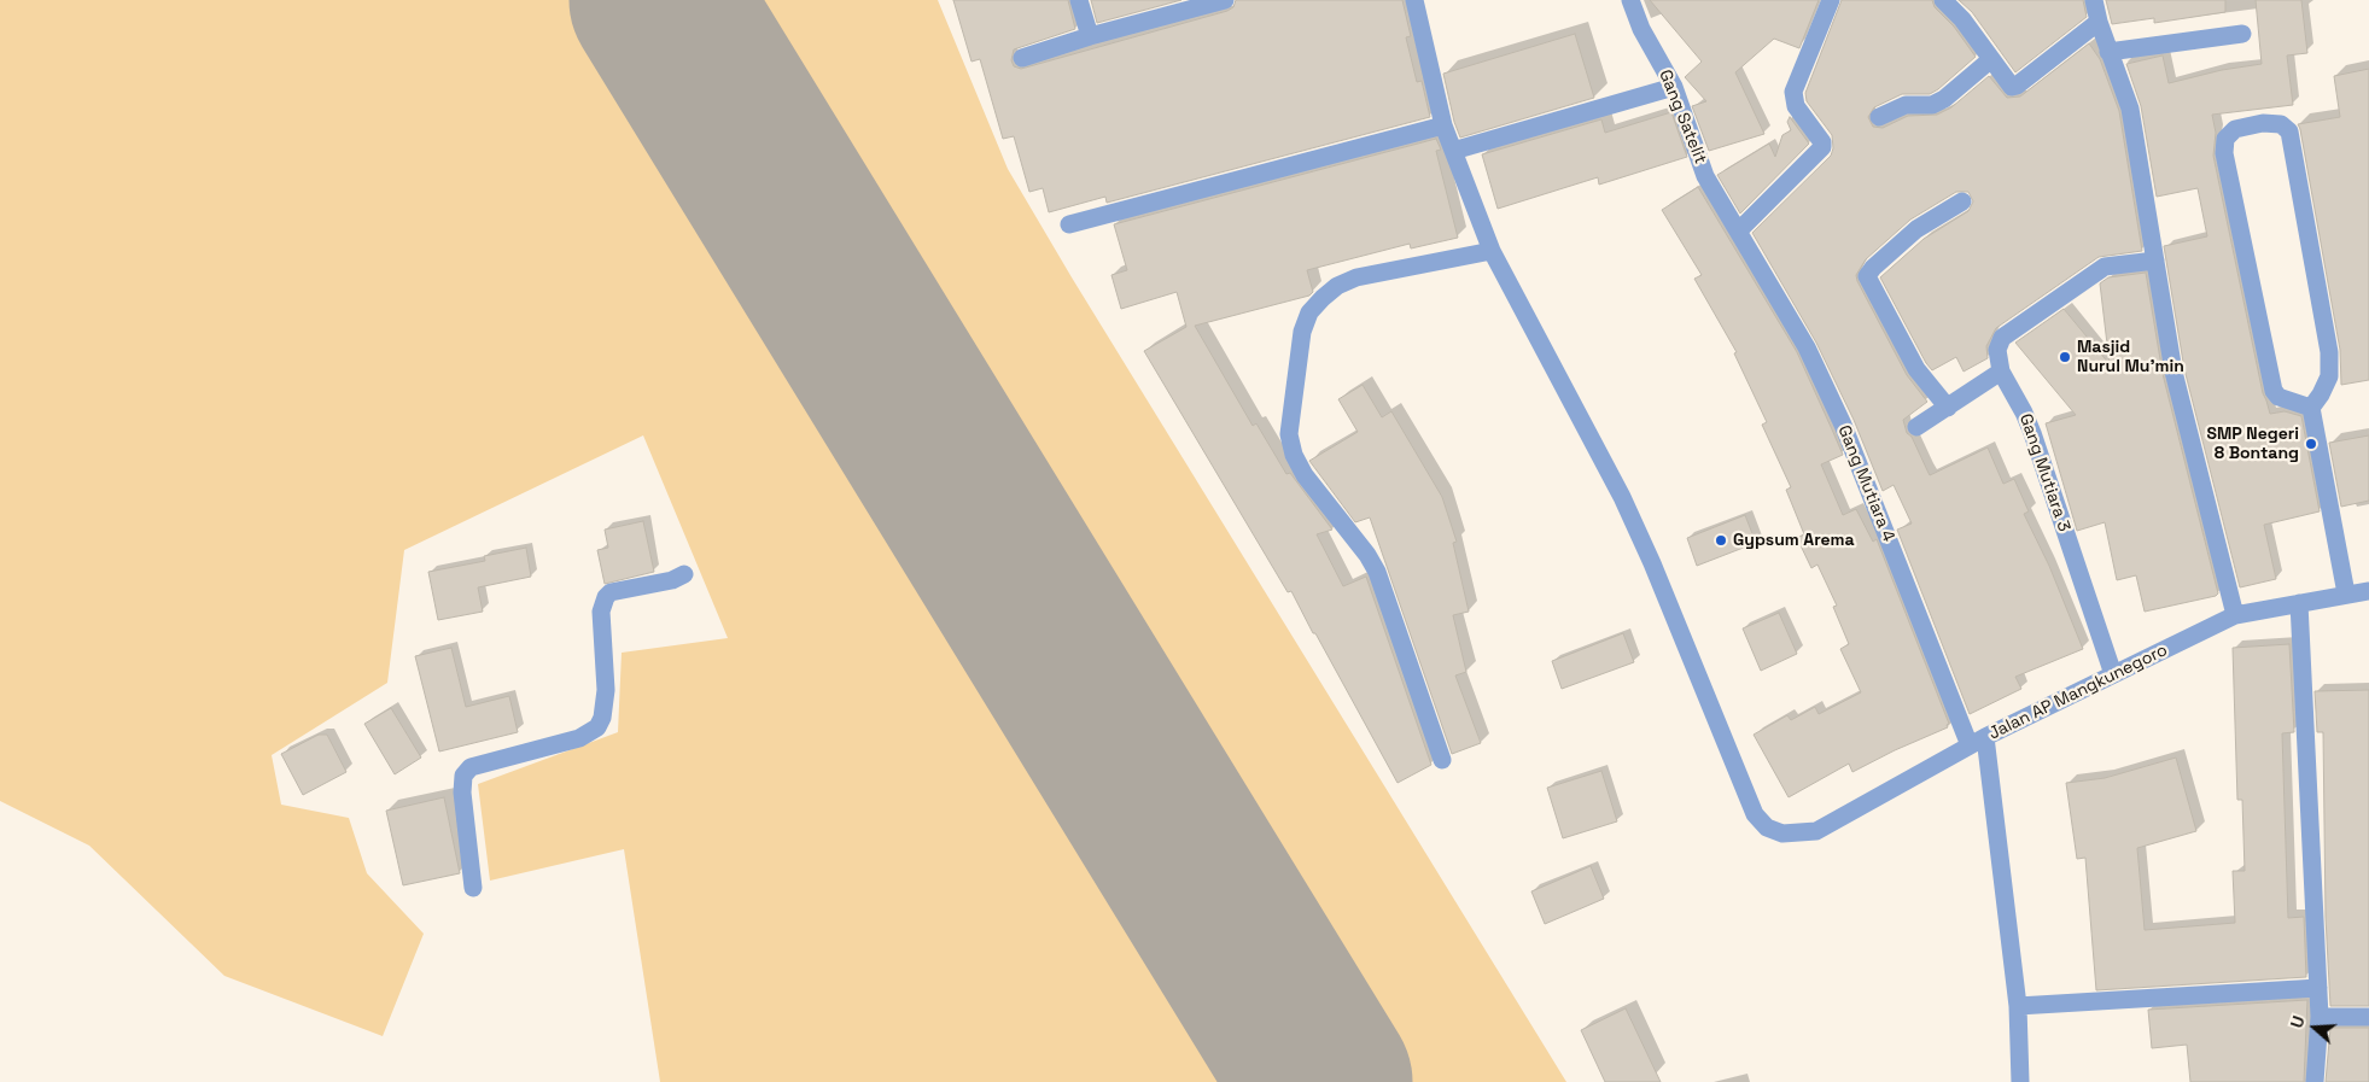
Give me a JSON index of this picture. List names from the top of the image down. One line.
{"streets":{"street":["Gang Satelit","Gang Mutiara 3","Gang Mutiara 4","Jalan AP Mangkunegoro"]},"crossings":[["Gang Satelit","Gang Mutiara 4"],["Gang Mutiara 3","Jalan AP Mangkunegoro"],["Gang Mutiara 4","Jalan AP Mangkunegoro"]],"places":["Masjid Nurul Mu'min","SMP Negeri 8 Bontang","Gypsum Arema"],"north":"left"}
